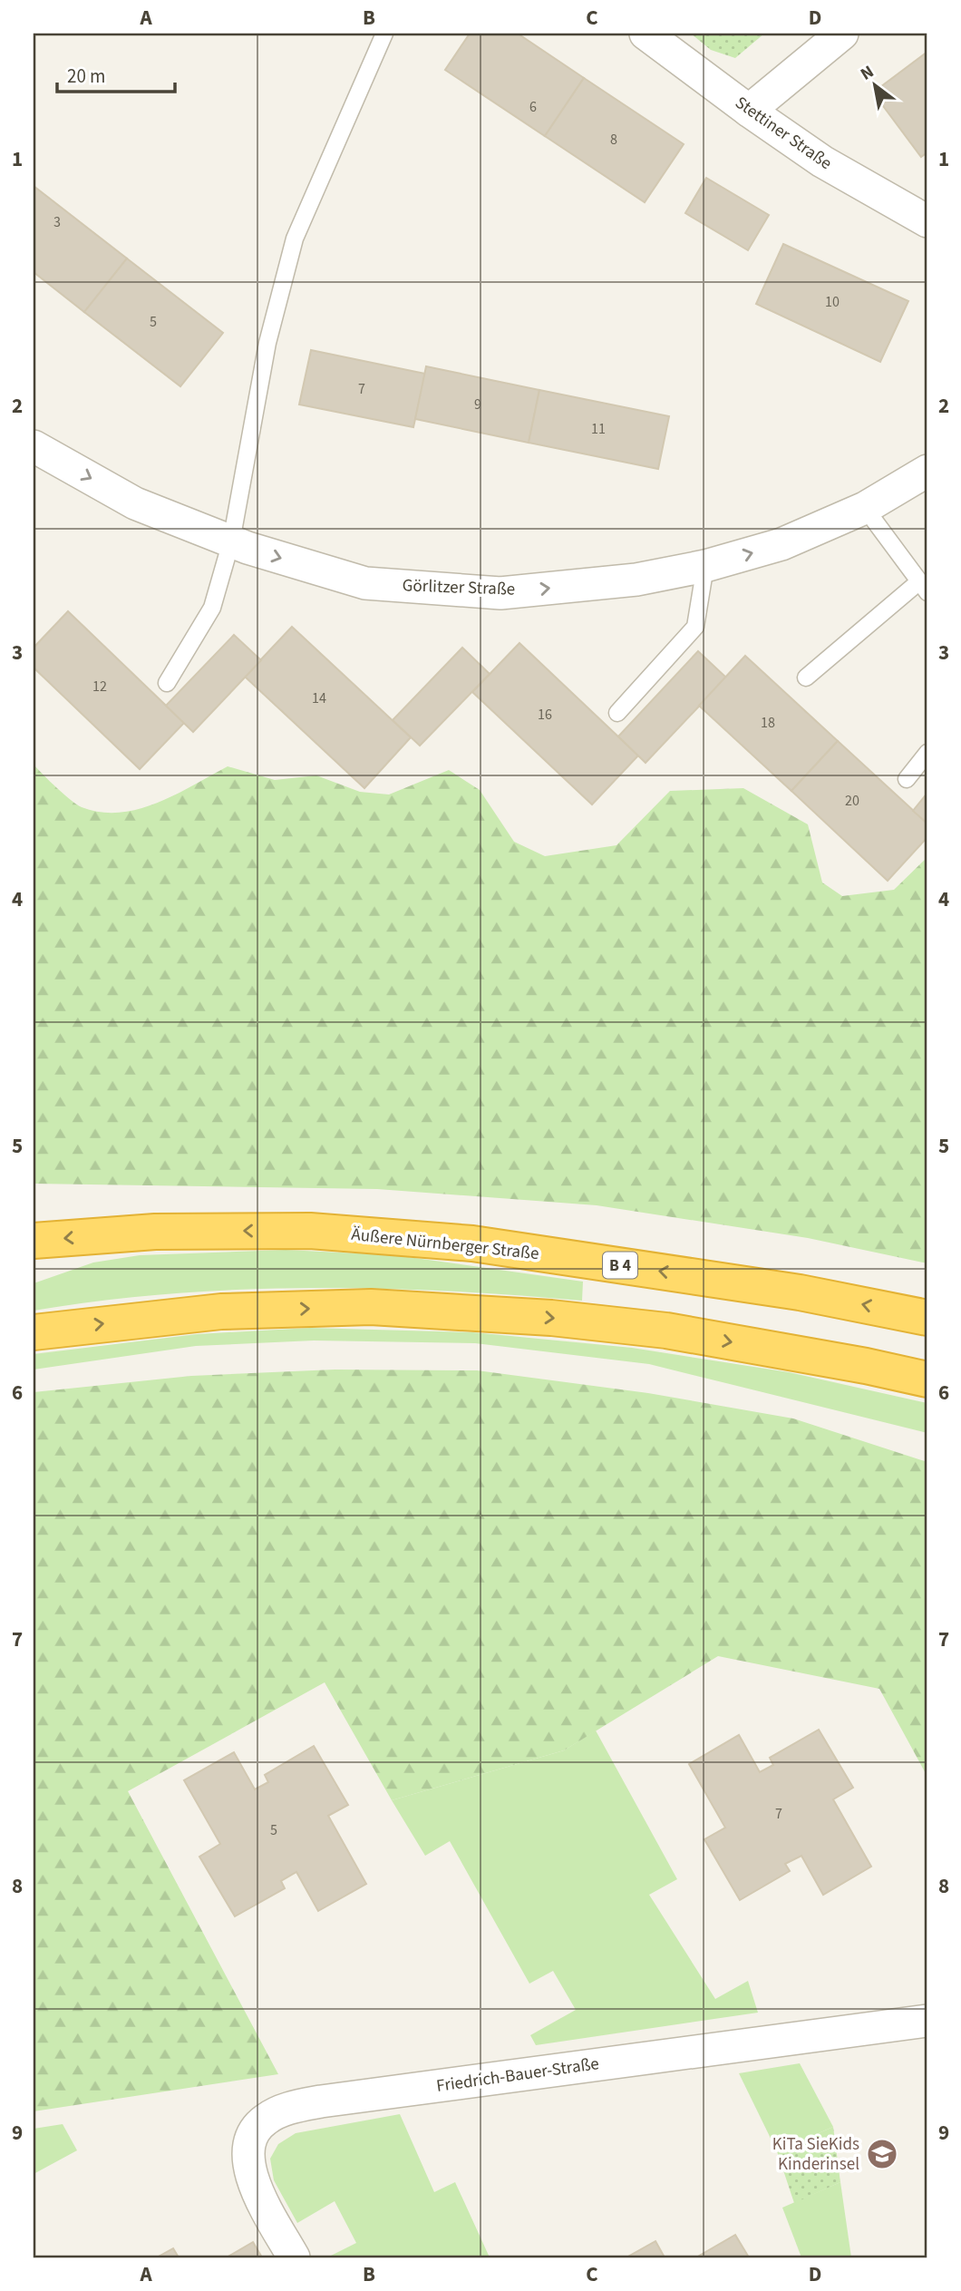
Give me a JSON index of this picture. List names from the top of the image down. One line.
{"streets":{"highway":["Äußere Nürnberger Straße","B 4"],"street":["Stettiner Straße","Görlitzer Straße","Friedrich-Bauer-Straße"]},"one_way":["Görlitzer Straße"],"places":{"school or university":["KiTa SieKids Kinderinsel"]},"house_numbers":["6","8","3","10","5","7","9","11","12","14","16","18","20","7","5"],"scale_bar":"20 m","north":"top left","grid":{"columns":["A","B","C","D"],"rows":["1","2","3","4","5","6","7","8","9"]}}
